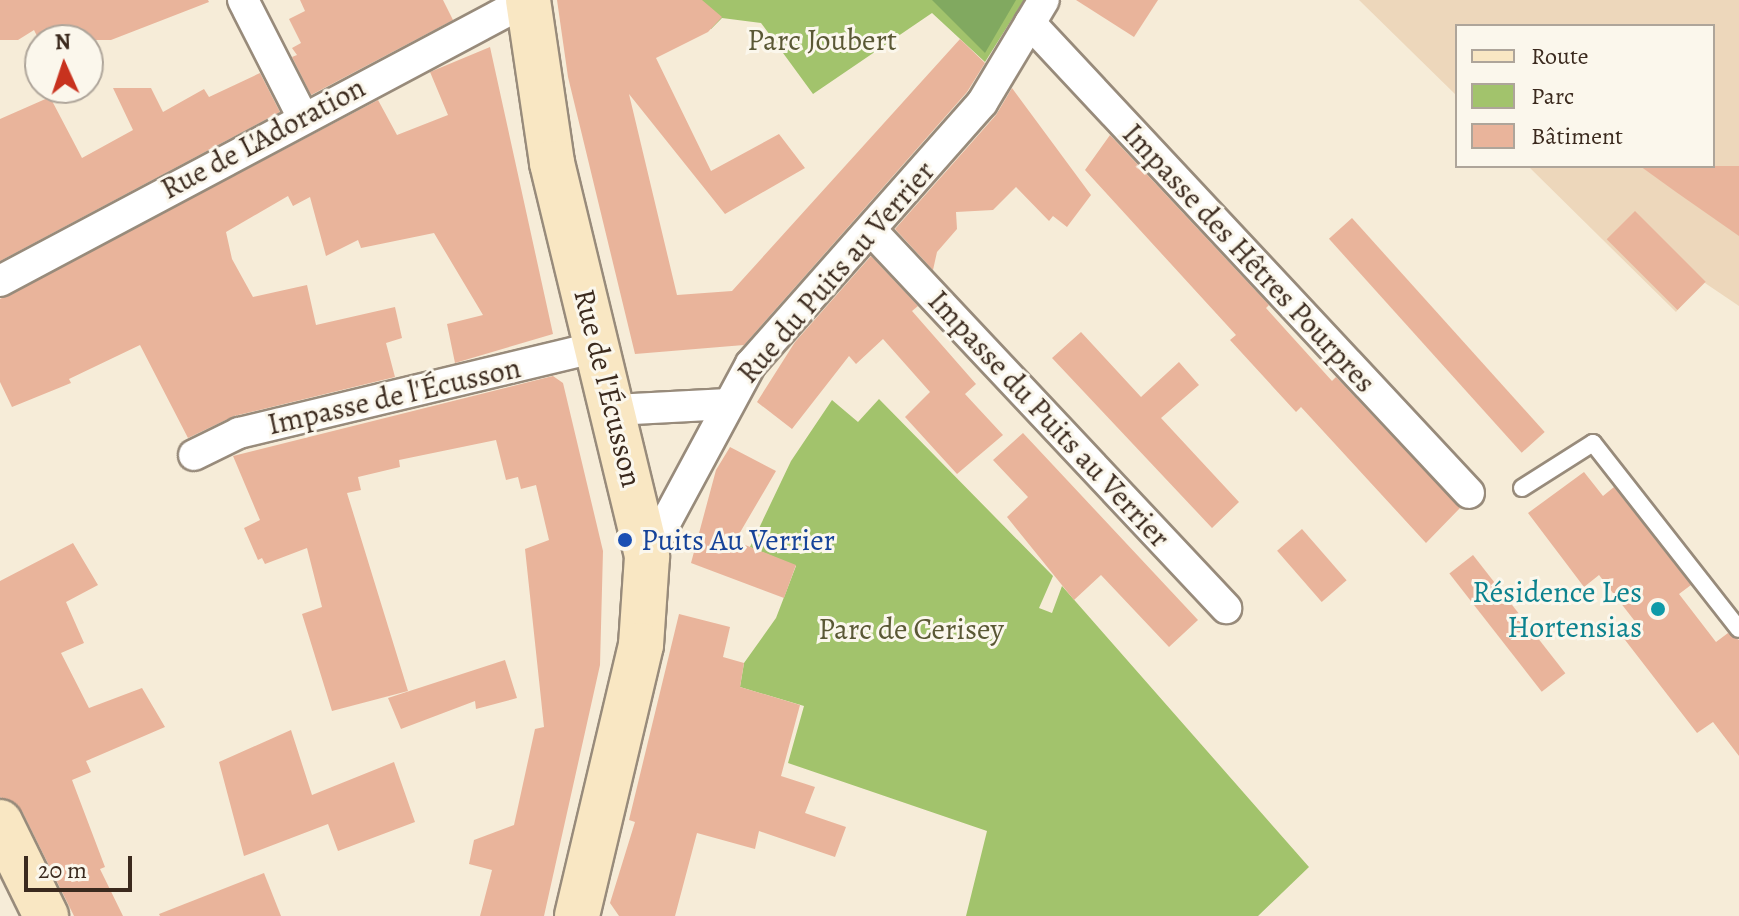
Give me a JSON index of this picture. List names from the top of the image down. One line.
{"streets":{"street":["Rue de L'Adoration","Impasse des Hêtres Pourpres","Rue du Puits au Verrier","Rue de l'Écusson","Impasse de l'Écusson","Impasse du Puits au Verrier"]},"crossings":[["Rue de L'Adoration","Rue de l'Écusson"],["Impasse des Hêtres Pourpres","Rue du Puits au Verrier"],["Rue du Puits au Verrier","Rue de l'Écusson"],["Rue du Puits au Verrier","Impasse du Puits au Verrier"],["Rue de l'Écusson","Impasse de l'Écusson"]],"parks":["Parc Joubert","Parc de Cerisey"],"places":["Puits Au Verrier","Résidence Les Hortensias"],"legend":["Route","Parc","Bâtiment"],"scale_bar":"20 m","north":"top"}
